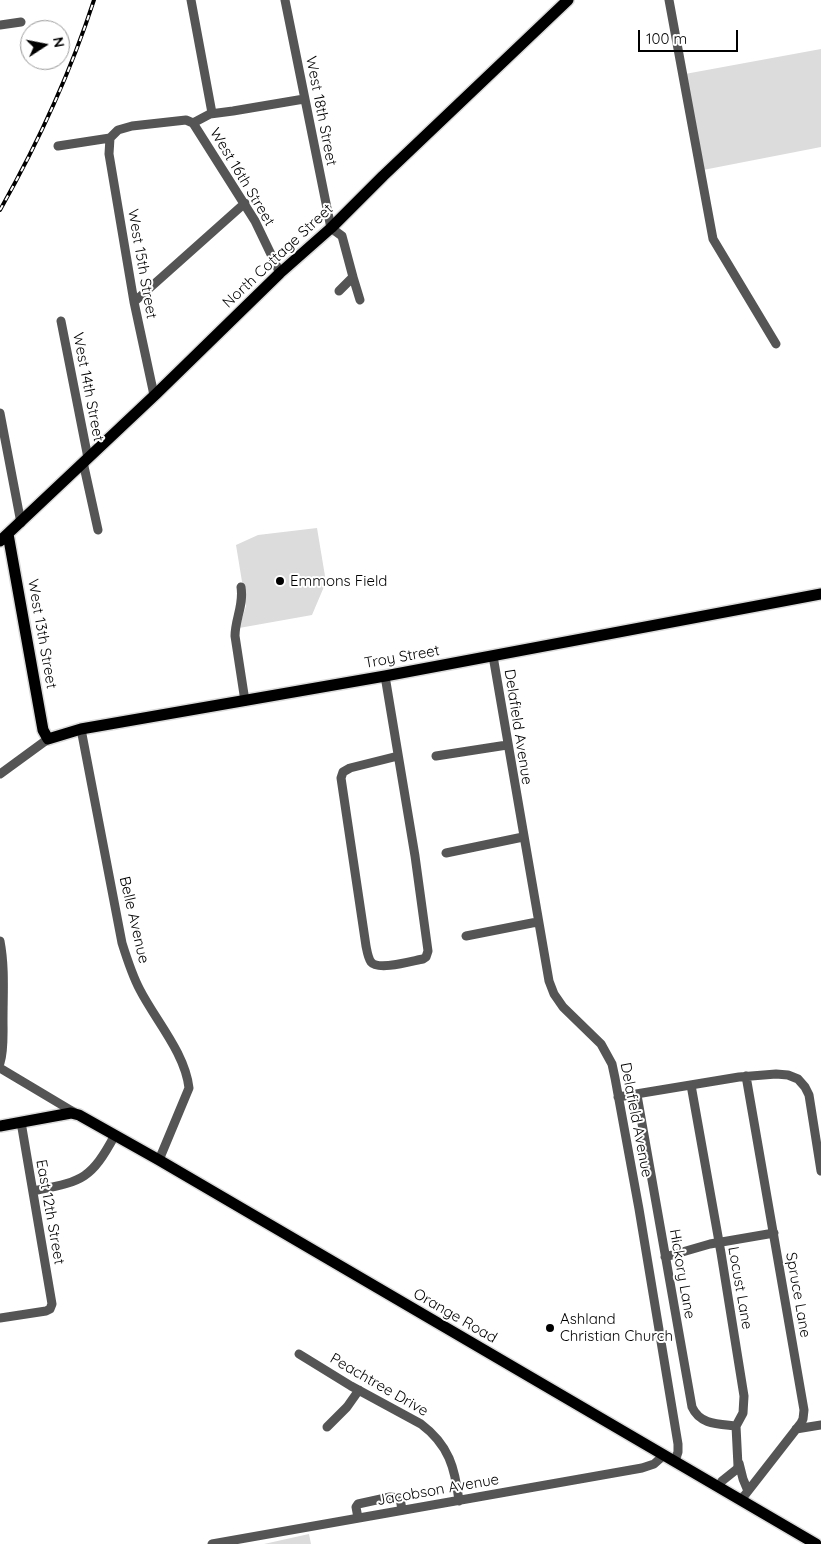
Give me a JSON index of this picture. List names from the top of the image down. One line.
{"streets":{"main road":["North Cottage Street","West 13th Street","Troy Street","Orange Road"],"street":["West 18th Street","West 16th Street","West 15th Street","West 14th Street","Delafield Avenue","Belle Avenue","East 12th Street","Hickory Lane","Locust Lane","Spruce Lane","Peachtree Drive","Jacobson Avenue"]},"crossings":[["West 18th Street","North Cottage Street"],["West 16th Street","North Cottage Street"],["North Cottage Street","West 15th Street"],["North Cottage Street","West 14th Street"],["North Cottage Street","West 13th Street"],["West 13th Street","Troy Street"],["Troy Street","Delafield Avenue"],["Troy Street","Belle Avenue"],["Delafield Avenue","Orange Road"],["Belle Avenue","Orange Road"],["Hickory Lane","Locust Lane"],["Locust Lane","Spruce Lane"],["Locust Lane","Orange Road"],["Spruce Lane","Orange Road"],["Orange Road","Jacobson Avenue"],["Peachtree Drive","Jacobson Avenue"]],"places":["Emmons Field","Ashland Christian Church"],"scale_bar":"100 m","north":"right"}
